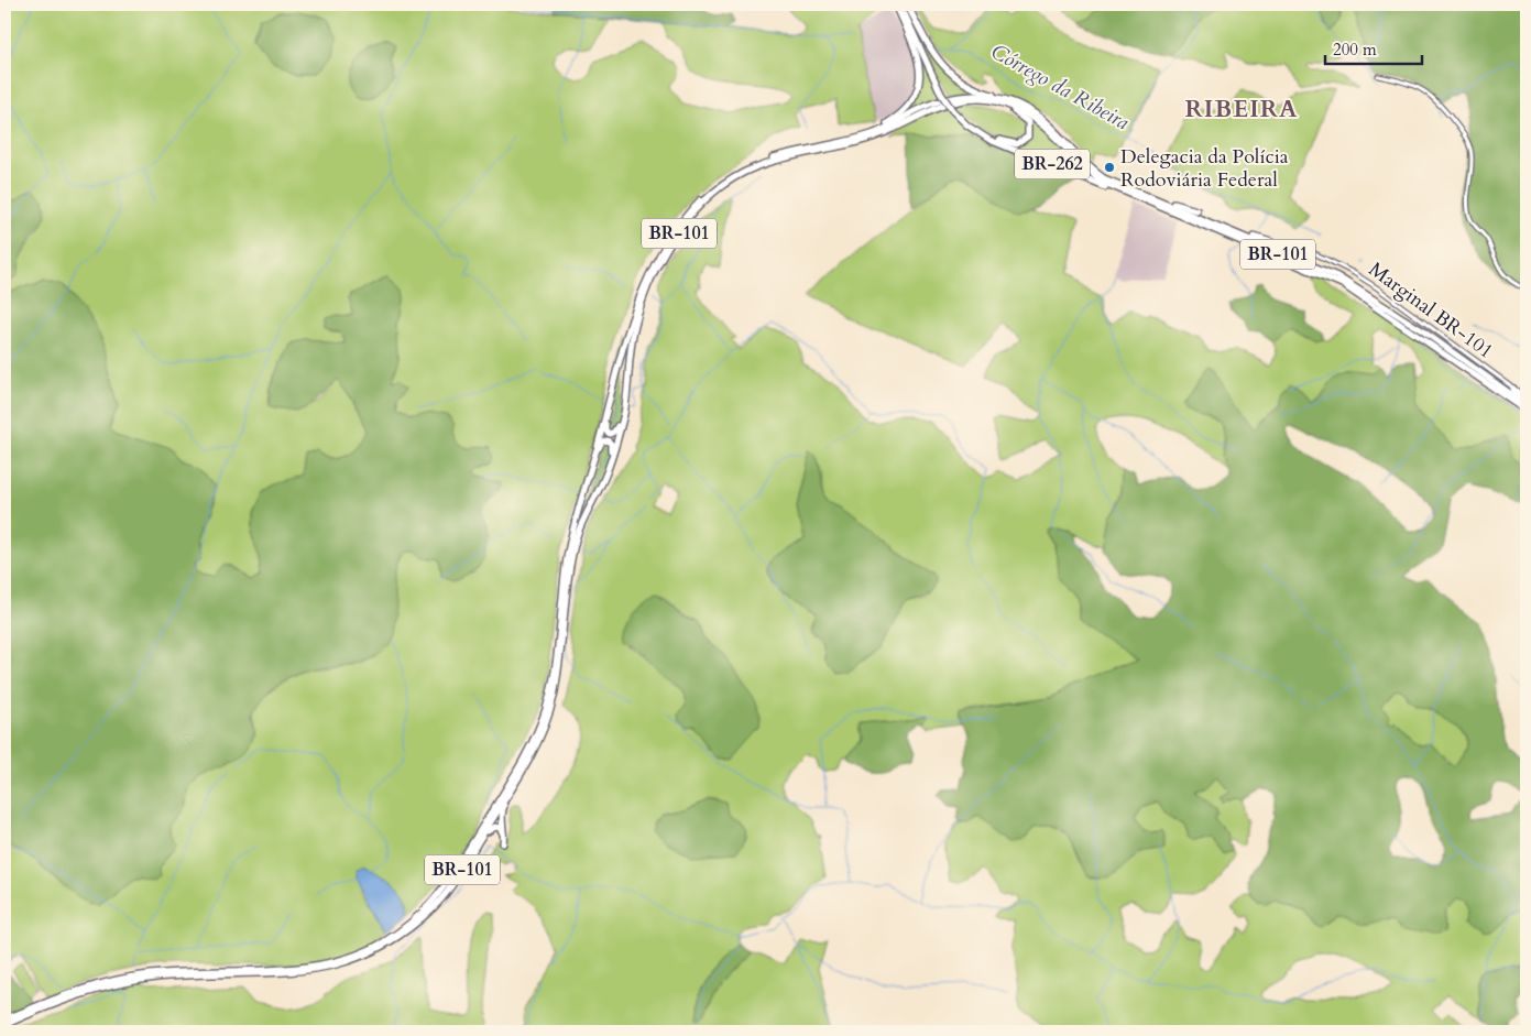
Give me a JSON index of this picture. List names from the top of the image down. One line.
{"streets":{"highway":["BR-262","BR-101"],"street":["Marginal BR-101"]},"crossings":[["BR-262","BR-101"],["BR-101","Marginal BR-101"]],"districts":["RIBEIRA"],"water":["Córrego da Ribeira"],"places":["Delegacia da Polícia Rodoviária Federal"],"scale_bar":"200 m"}
